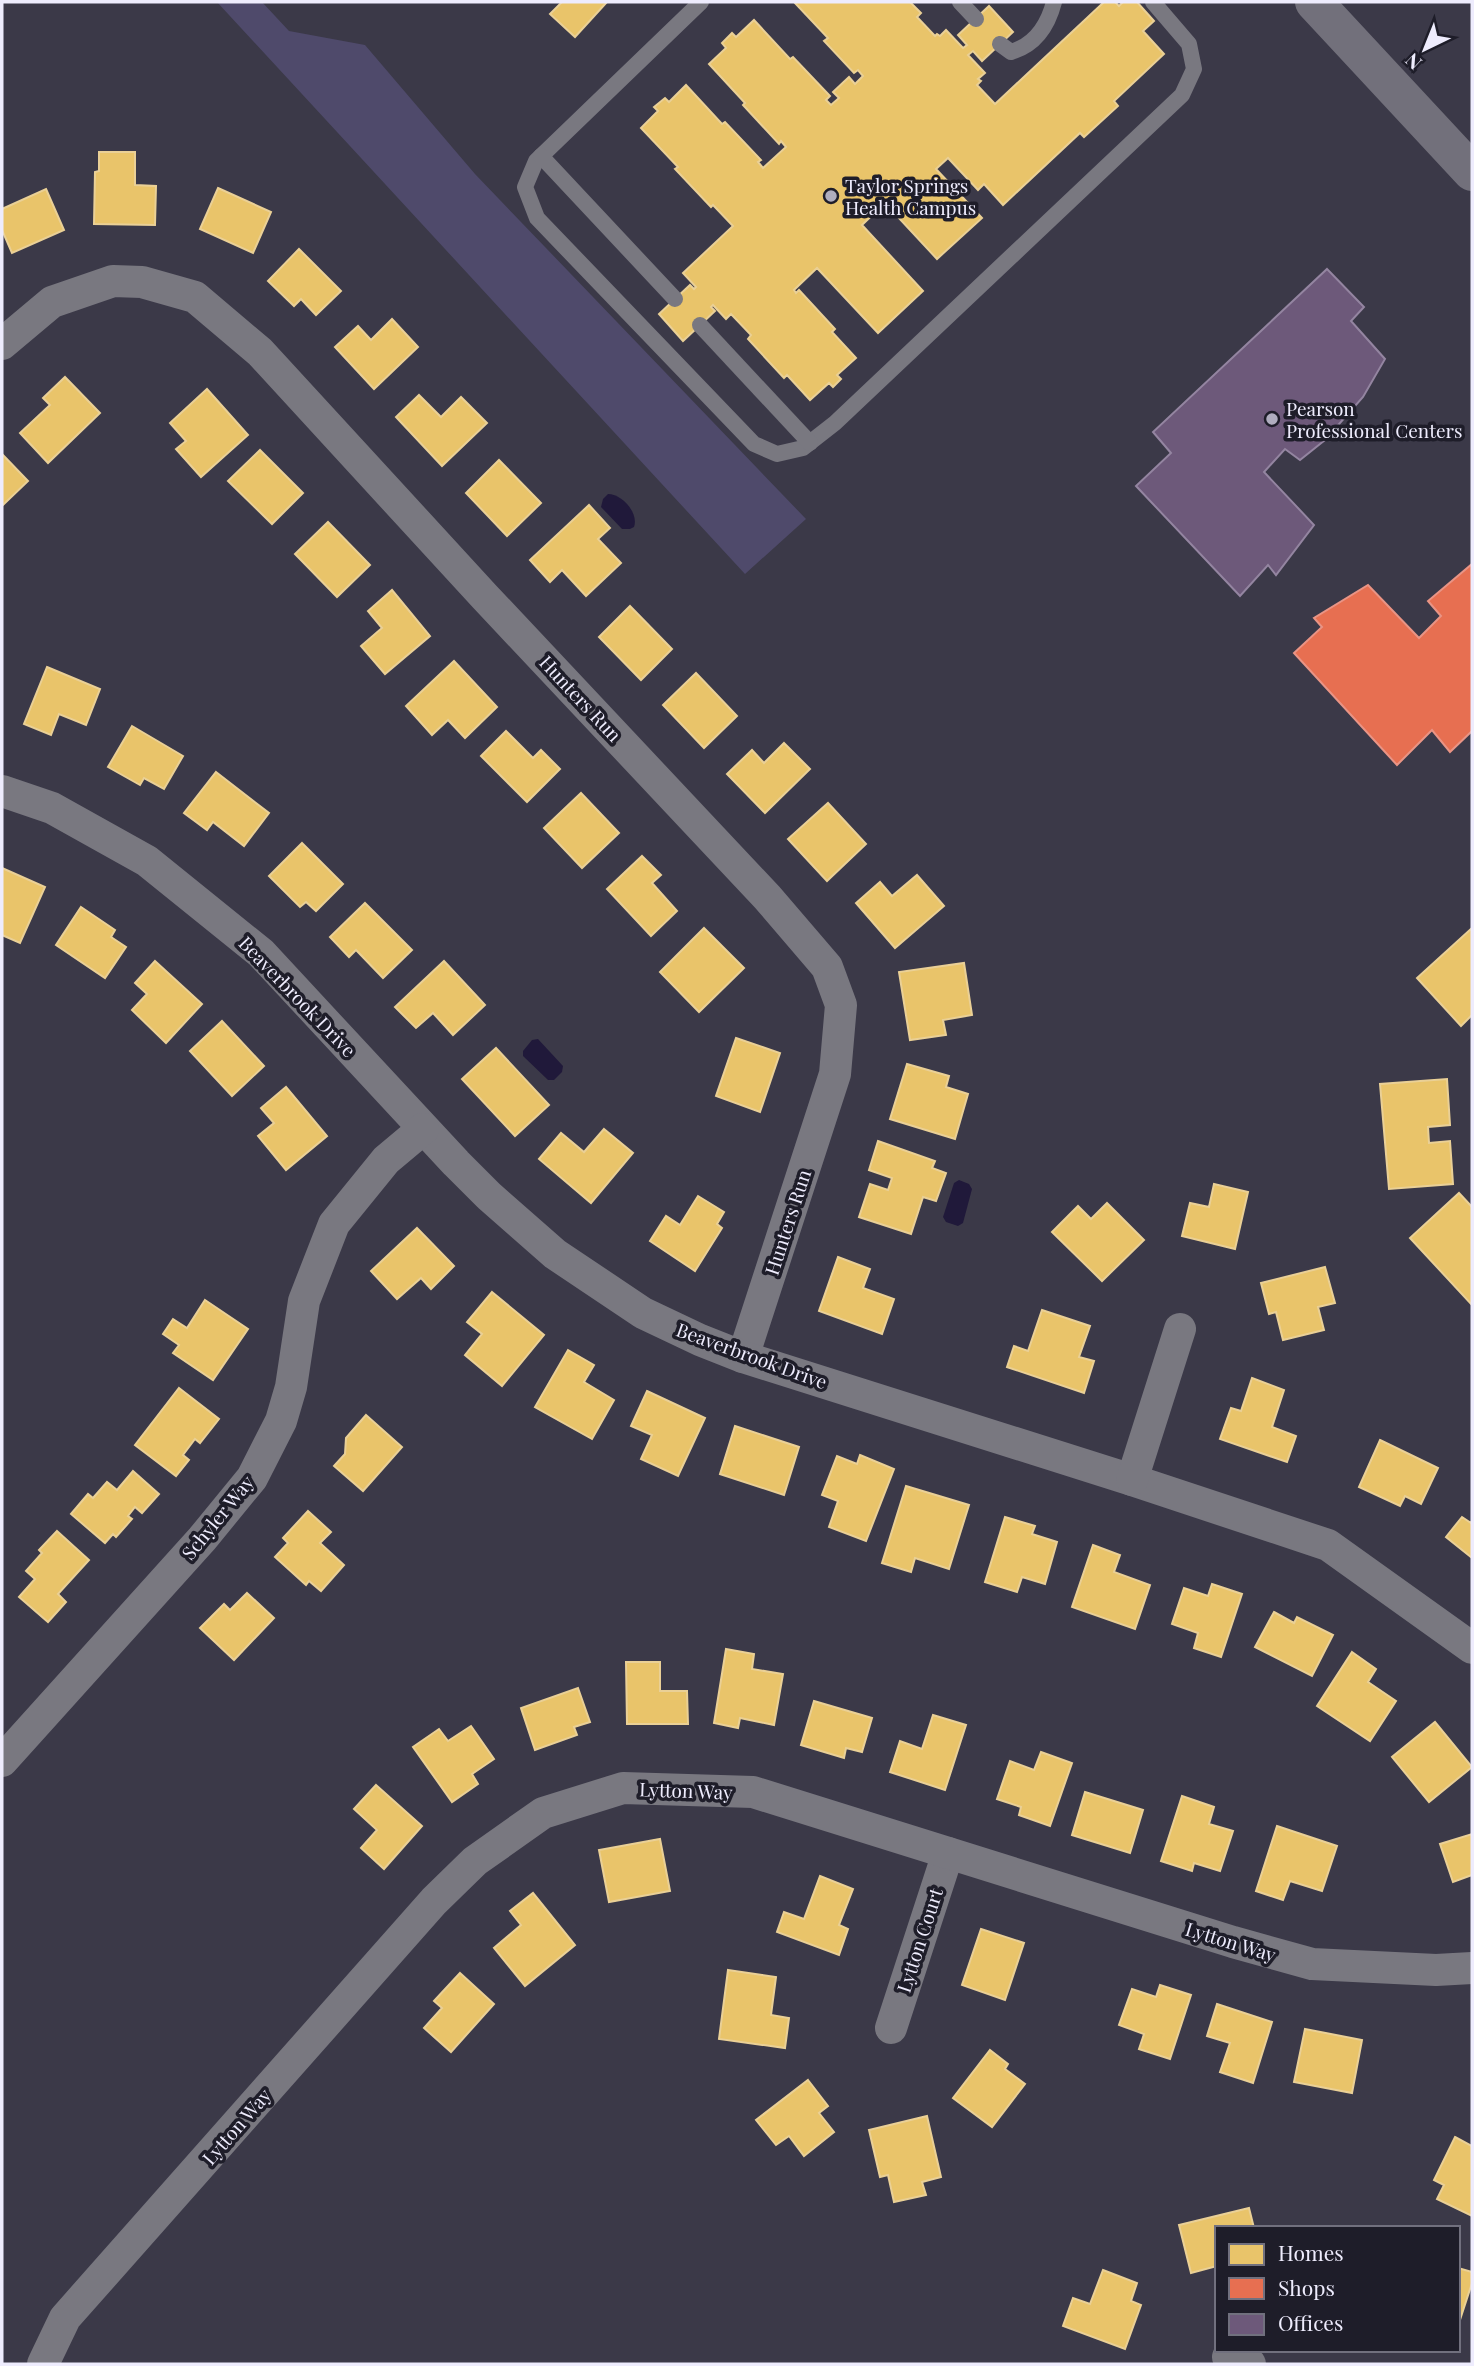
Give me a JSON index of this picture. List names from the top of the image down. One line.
{"streets":{"street":["Hunters Run","Beaverbrook Drive","Schyler Way","Lytton Way","Lytton Court"]},"crossings":[["Hunters Run","Beaverbrook Drive"],["Beaverbrook Drive","Schyler Way"],["Lytton Way","Lytton Court"]],"places":["Taylor Springs Health Campus","Pearson Professional Centers"],"legend":["Homes","Shops","Offices"],"north":"bottom left"}
